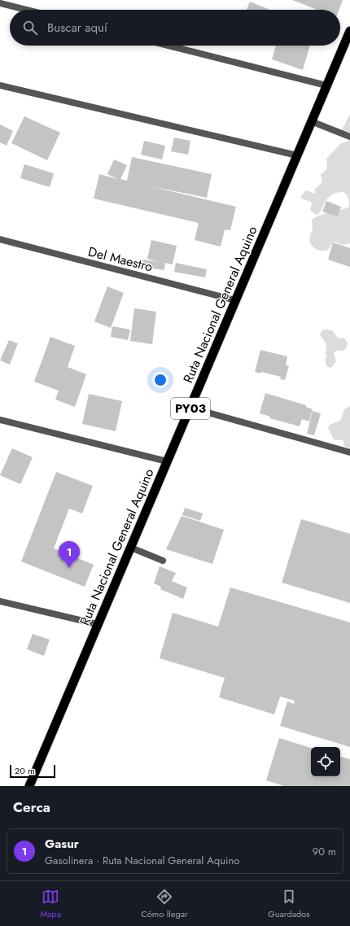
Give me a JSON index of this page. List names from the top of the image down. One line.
{"streets":{"highway":["Ruta Nacional General Aquino","PY03"],"street":["Del Maestro"]},"crossings":[["Del Maestro","Ruta Nacional General Aquino"]],"scale_bar":"20 m","page":{"search":"Buscar aquí","pins":"1","scale":"20 m","heading":"Cerca","list":[{"mark":"1","name":"Gasur","note":"Gasolinera · Ruta Nacional General Aquino","value":"90 m"}],"nav":["Mapa","Cómo llegar","Guardados"]}}
